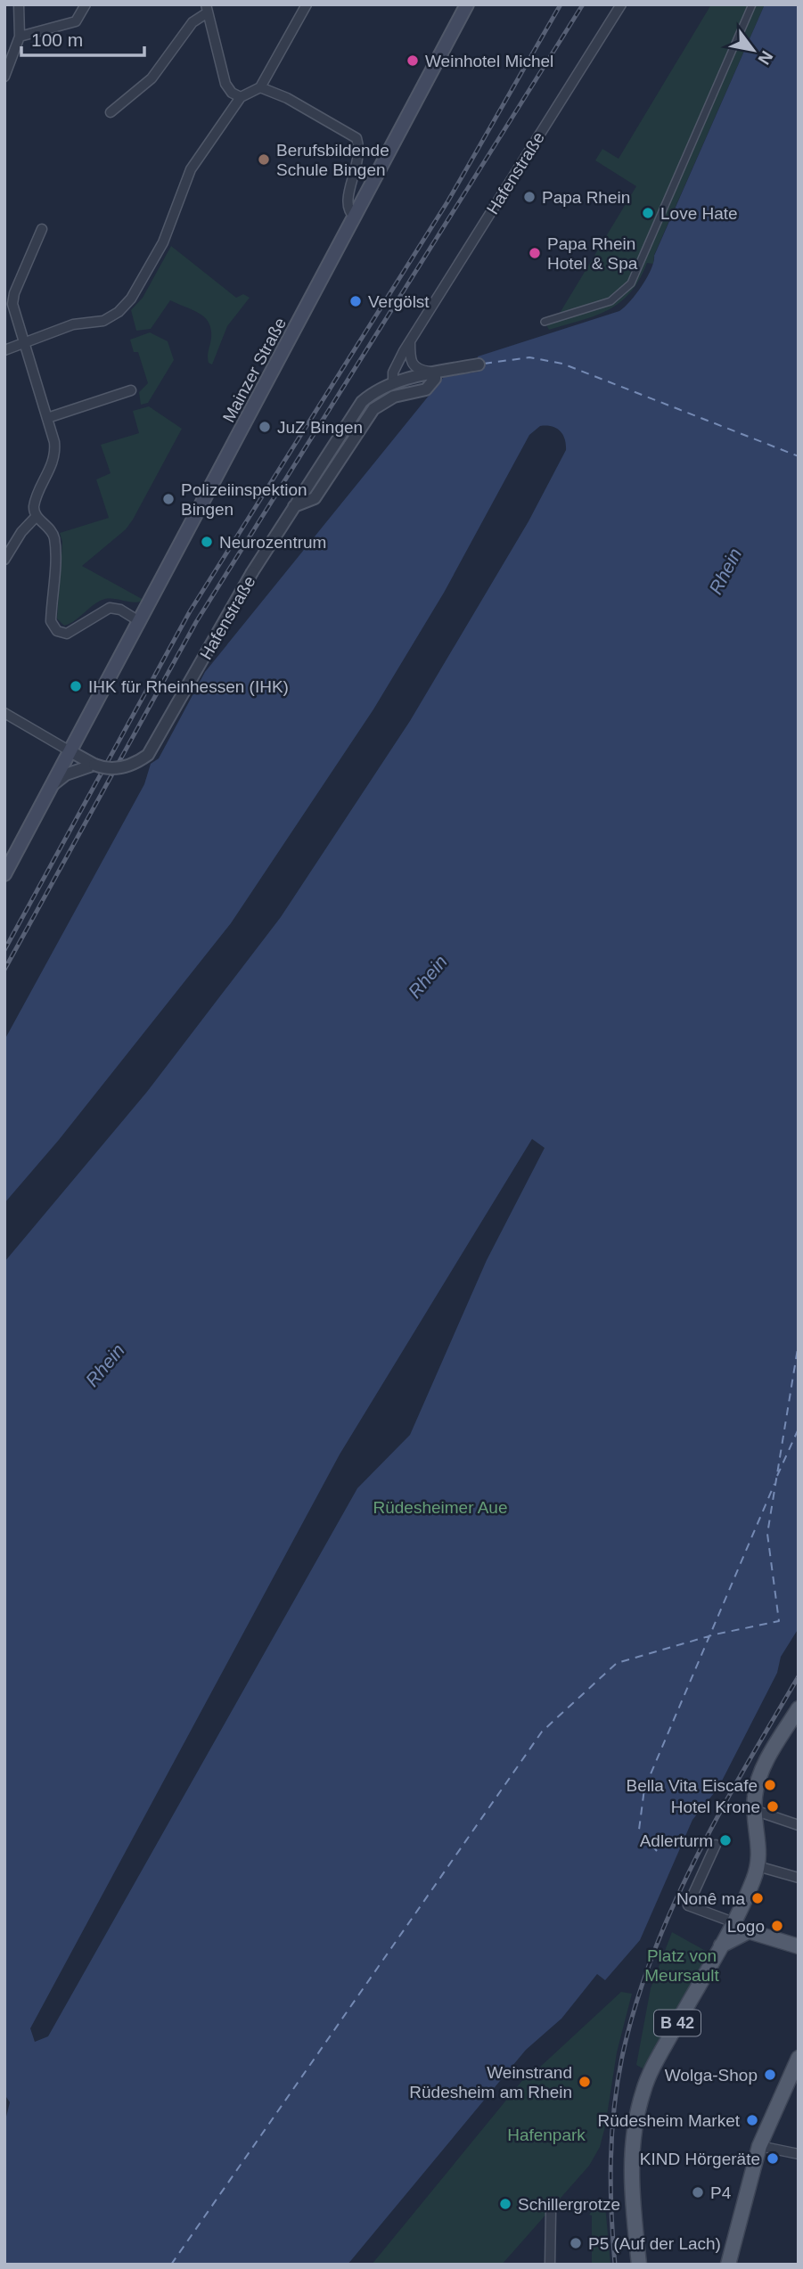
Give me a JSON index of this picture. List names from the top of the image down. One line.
{"streets":{"main road":["Mainzer Straße","B 42"],"street":["Hafenstraße"]},"crossings":[["Hafenstraße","Mainzer Straße"]],"water":["Rhein"],"parks":["Rüdesheimer Aue","Platz von Meursault","Hafenpark"],"places":["Weinhotel Michel","Berufsbildende Schule Bingen","Papa Rhein","Love Hate","Papa Rhein Hotel & Spa","Vergölst","JuZ Bingen","Polizeiinspektion Bingen","Neurozentrum","IHK für Rheinhessen (IHK)","Bella Vita Eiscafe","Hotel Krone","Adlerturm","Nonê ma","Logo","Wolga-Shop","Weinstrand Rüdesheim am Rhein","Rüdesheim Market","KIND Hörgeräte","P4","Schillergrotze","P5 (Auf der Lach)"],"scale_bar":"100 m","north":"bottom right"}
